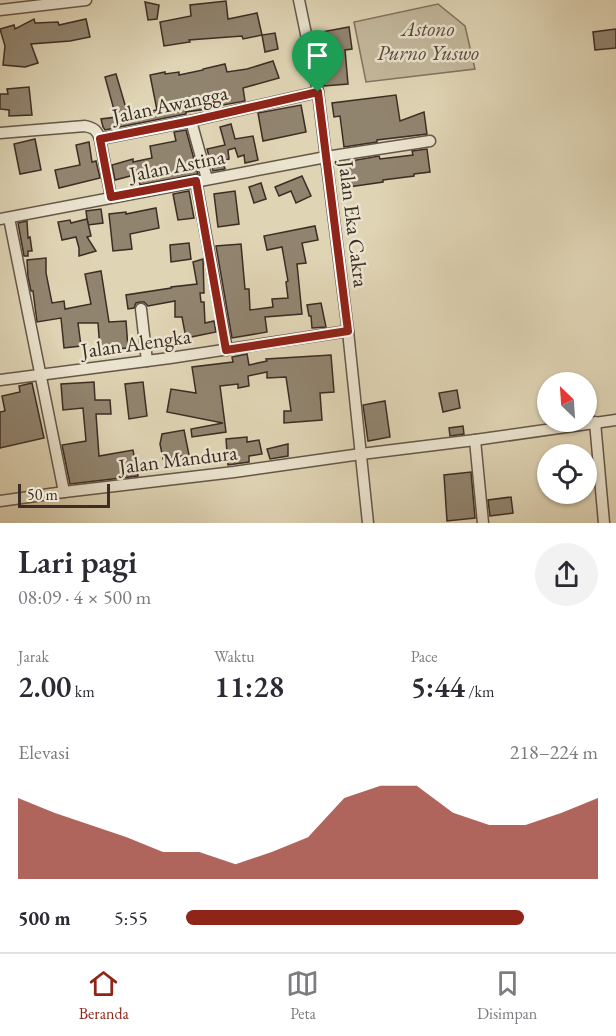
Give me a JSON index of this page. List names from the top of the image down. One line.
{"streets":{"street":["Jalan Awangga","Jalan Astina","Jalan Eka Cakra","Jalan Alengka","Jalan Mandura"]},"crossings":[["Jalan Awangga","Jalan Eka Cakra"],["Jalan Astina","Jalan Eka Cakra"],["Jalan Eka Cakra","Jalan Alengka"],["Jalan Eka Cakra","Jalan Mandura"]],"parks":["Astono Purno Yuswo"],"scale_bar":"50 m","north":"top left","page":{"scale":"50 m","heading":["Lari pagi","08:09 · 4 × 500 m"],"stats":[["Jarak","2.00 km"],["Waktu","11:28"],["Pace","5:44 /km"]],"chart":["Elevasi","218–224 m"],"list":[{"name":"500 m","note":"5:55"}],"tabs":["Beranda","Peta","Disimpan"]}}
